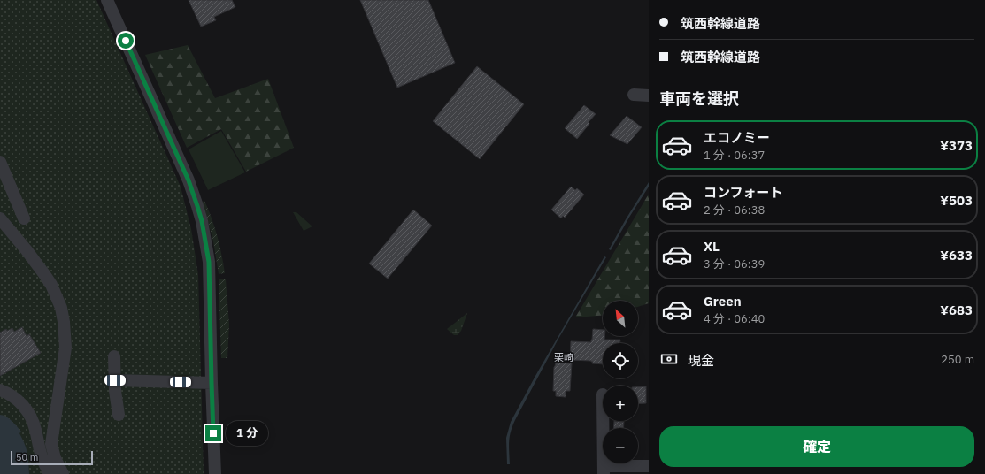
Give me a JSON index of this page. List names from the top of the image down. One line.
{"districts":["栗崎"],"scale_bar":"50 m","north":"top left","page":{"banner":["筑西幹線道路","筑西幹線道路"],"heading":"車両を選択","list":[{"name":"エコノミー","note":"1 分 · 06:37","value":"¥373"},{"name":"コンフォート","note":"2 分 · 06:38","value":"¥503"},{"name":"XL","note":"3 分 · 06:39","value":"¥633"},{"name":"Green","note":"4 分 · 06:40","value":"¥683"}],"map_buttons":["+","−"],"pay":["現金","250 m"],"buttons":"確定","bubble":"1 分","scale":"50 m"}}
